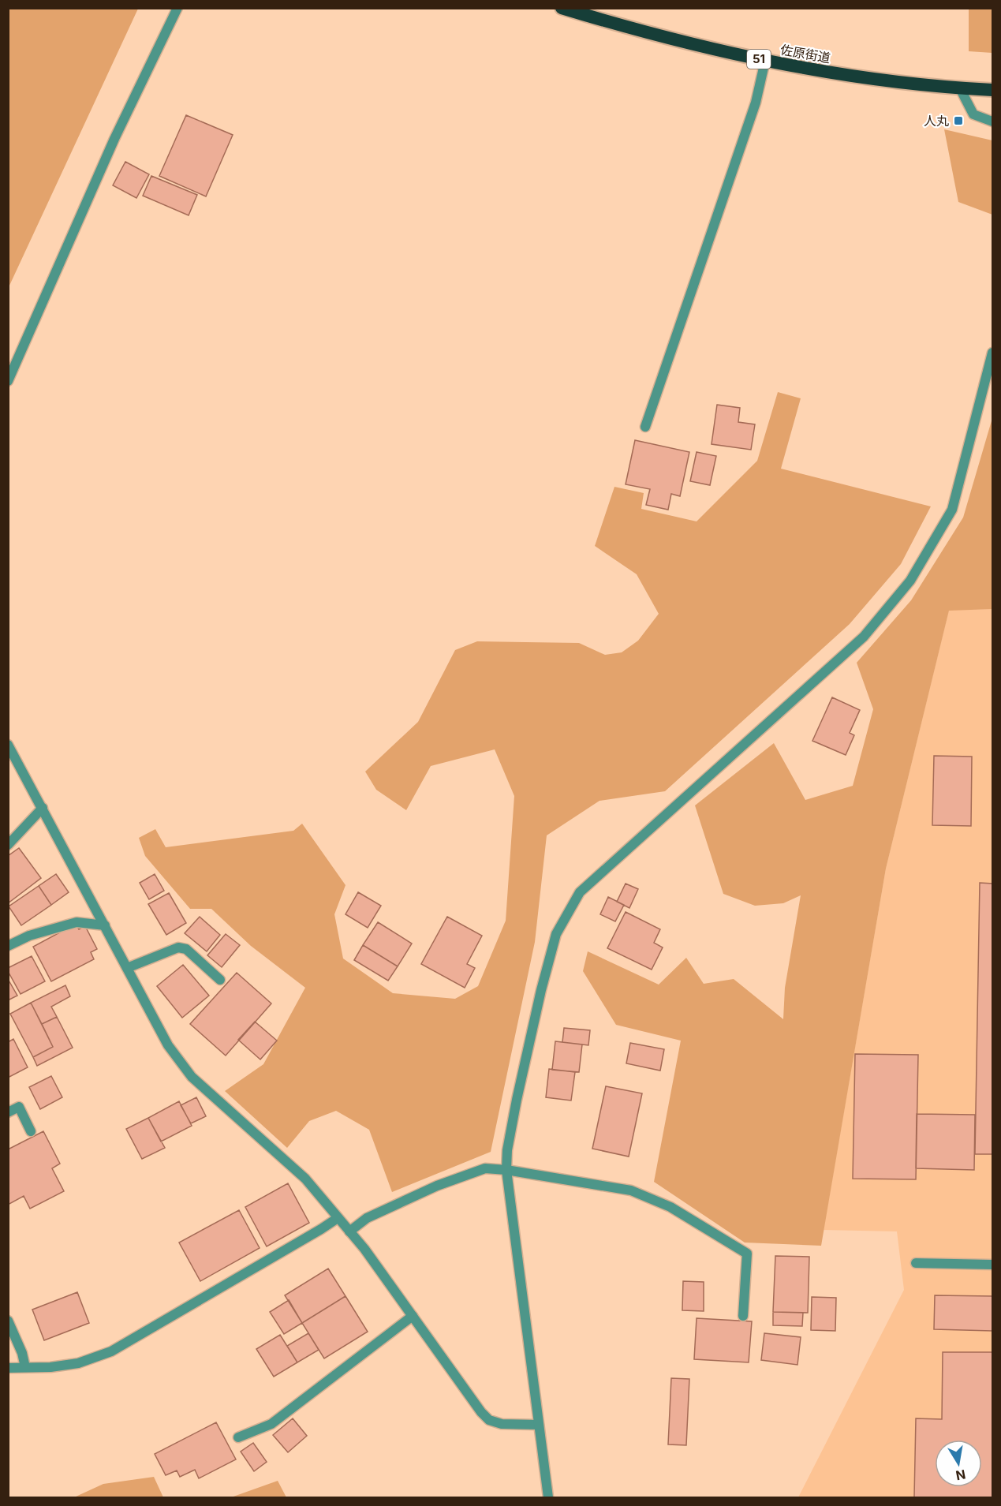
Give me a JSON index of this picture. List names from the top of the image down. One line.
{"streets":{"highway":["佐原街道","51"]},"places":{"transit":["人丸"]},"north":"bottom"}
